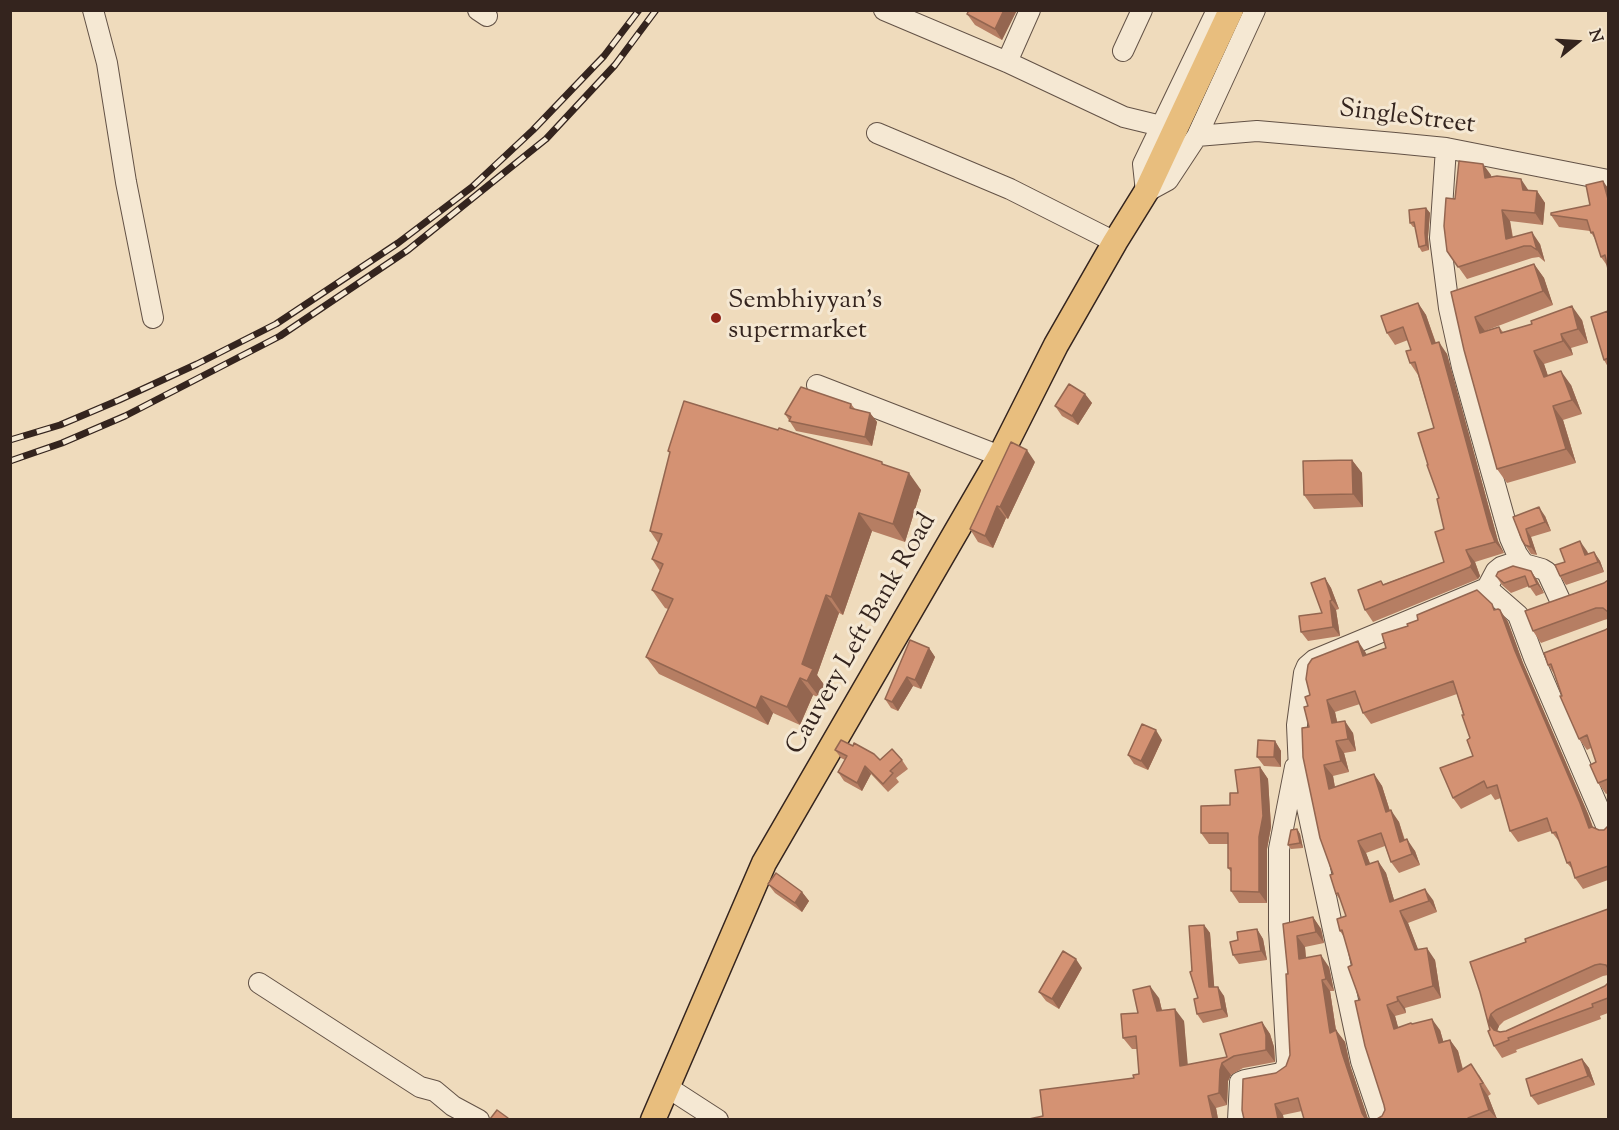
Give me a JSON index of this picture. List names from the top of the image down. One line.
{"streets":{"main road":["Cauvery Left Bank Road"],"street":["SingleStreet"]},"places":["Sembhiyyan's supermarket"],"north":"right"}
